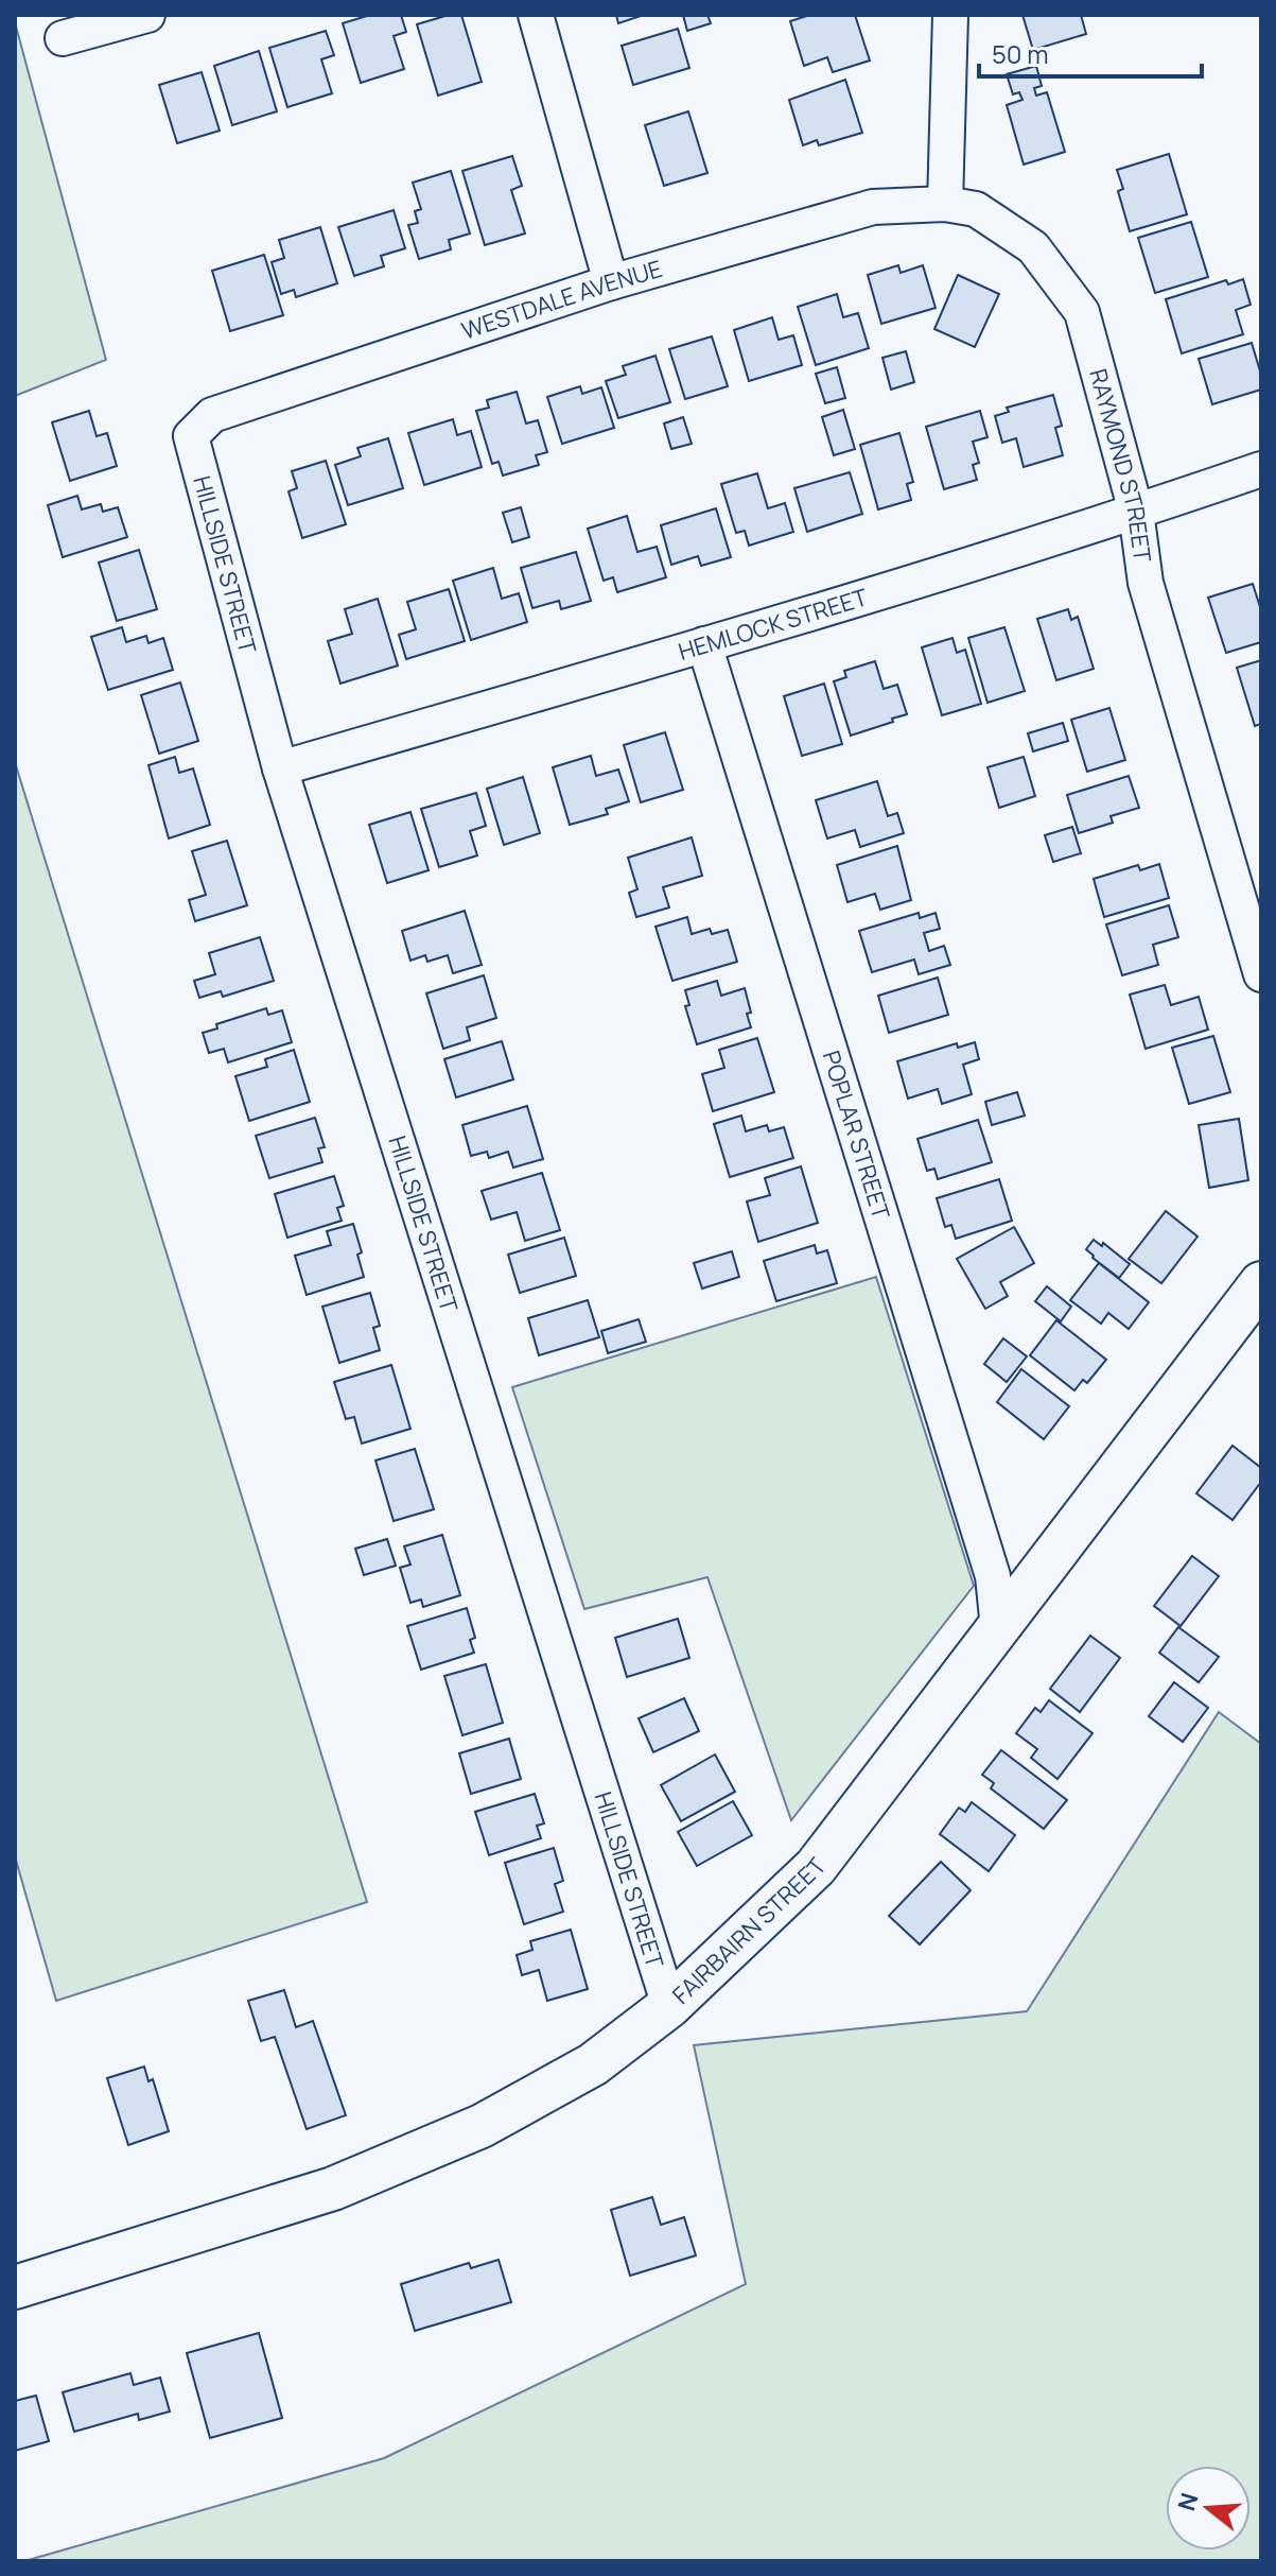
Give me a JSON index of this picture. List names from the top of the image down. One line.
{"streets":{"main road":["FAIRBAIRN STREET"],"street":["WESTDALE AVENUE","RAYMOND STREET","HILLSIDE STREET","HEMLOCK STREET","POPLAR STREET"]},"crossings":[["WESTDALE AVENUE","RAYMOND STREET"],["WESTDALE AVENUE","HILLSIDE STREET"],["RAYMOND STREET","HEMLOCK STREET"],["HILLSIDE STREET","HEMLOCK STREET"],["HILLSIDE STREET","FAIRBAIRN STREET"],["HEMLOCK STREET","POPLAR STREET"],["POPLAR STREET","FAIRBAIRN STREET"]],"scale_bar":"50 m","north":"left"}
